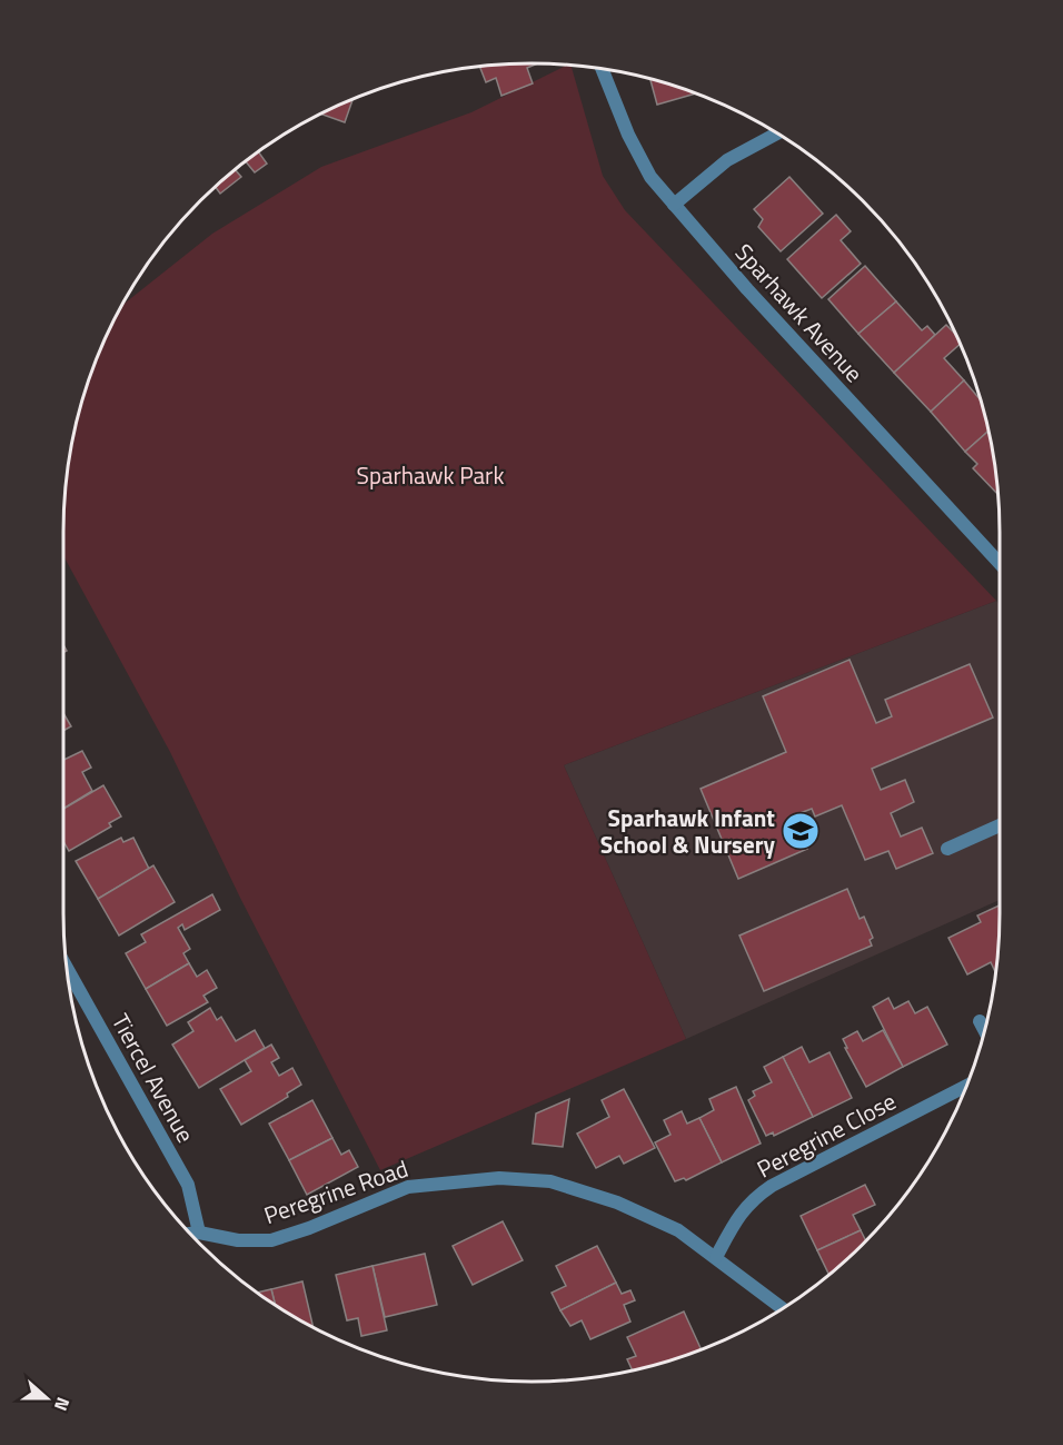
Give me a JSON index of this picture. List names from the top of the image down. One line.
{"streets":{"street":["Sparhawk Avenue","Tiercel Avenue","Peregrine Close","Peregrine Road"]},"crossings":[["Tiercel Avenue","Peregrine Road"],["Peregrine Close","Peregrine Road"]],"parks":["Sparhawk Park"],"places":{"school or university":["Sparhawk Infant School & Nursery"]},"north":"right"}
